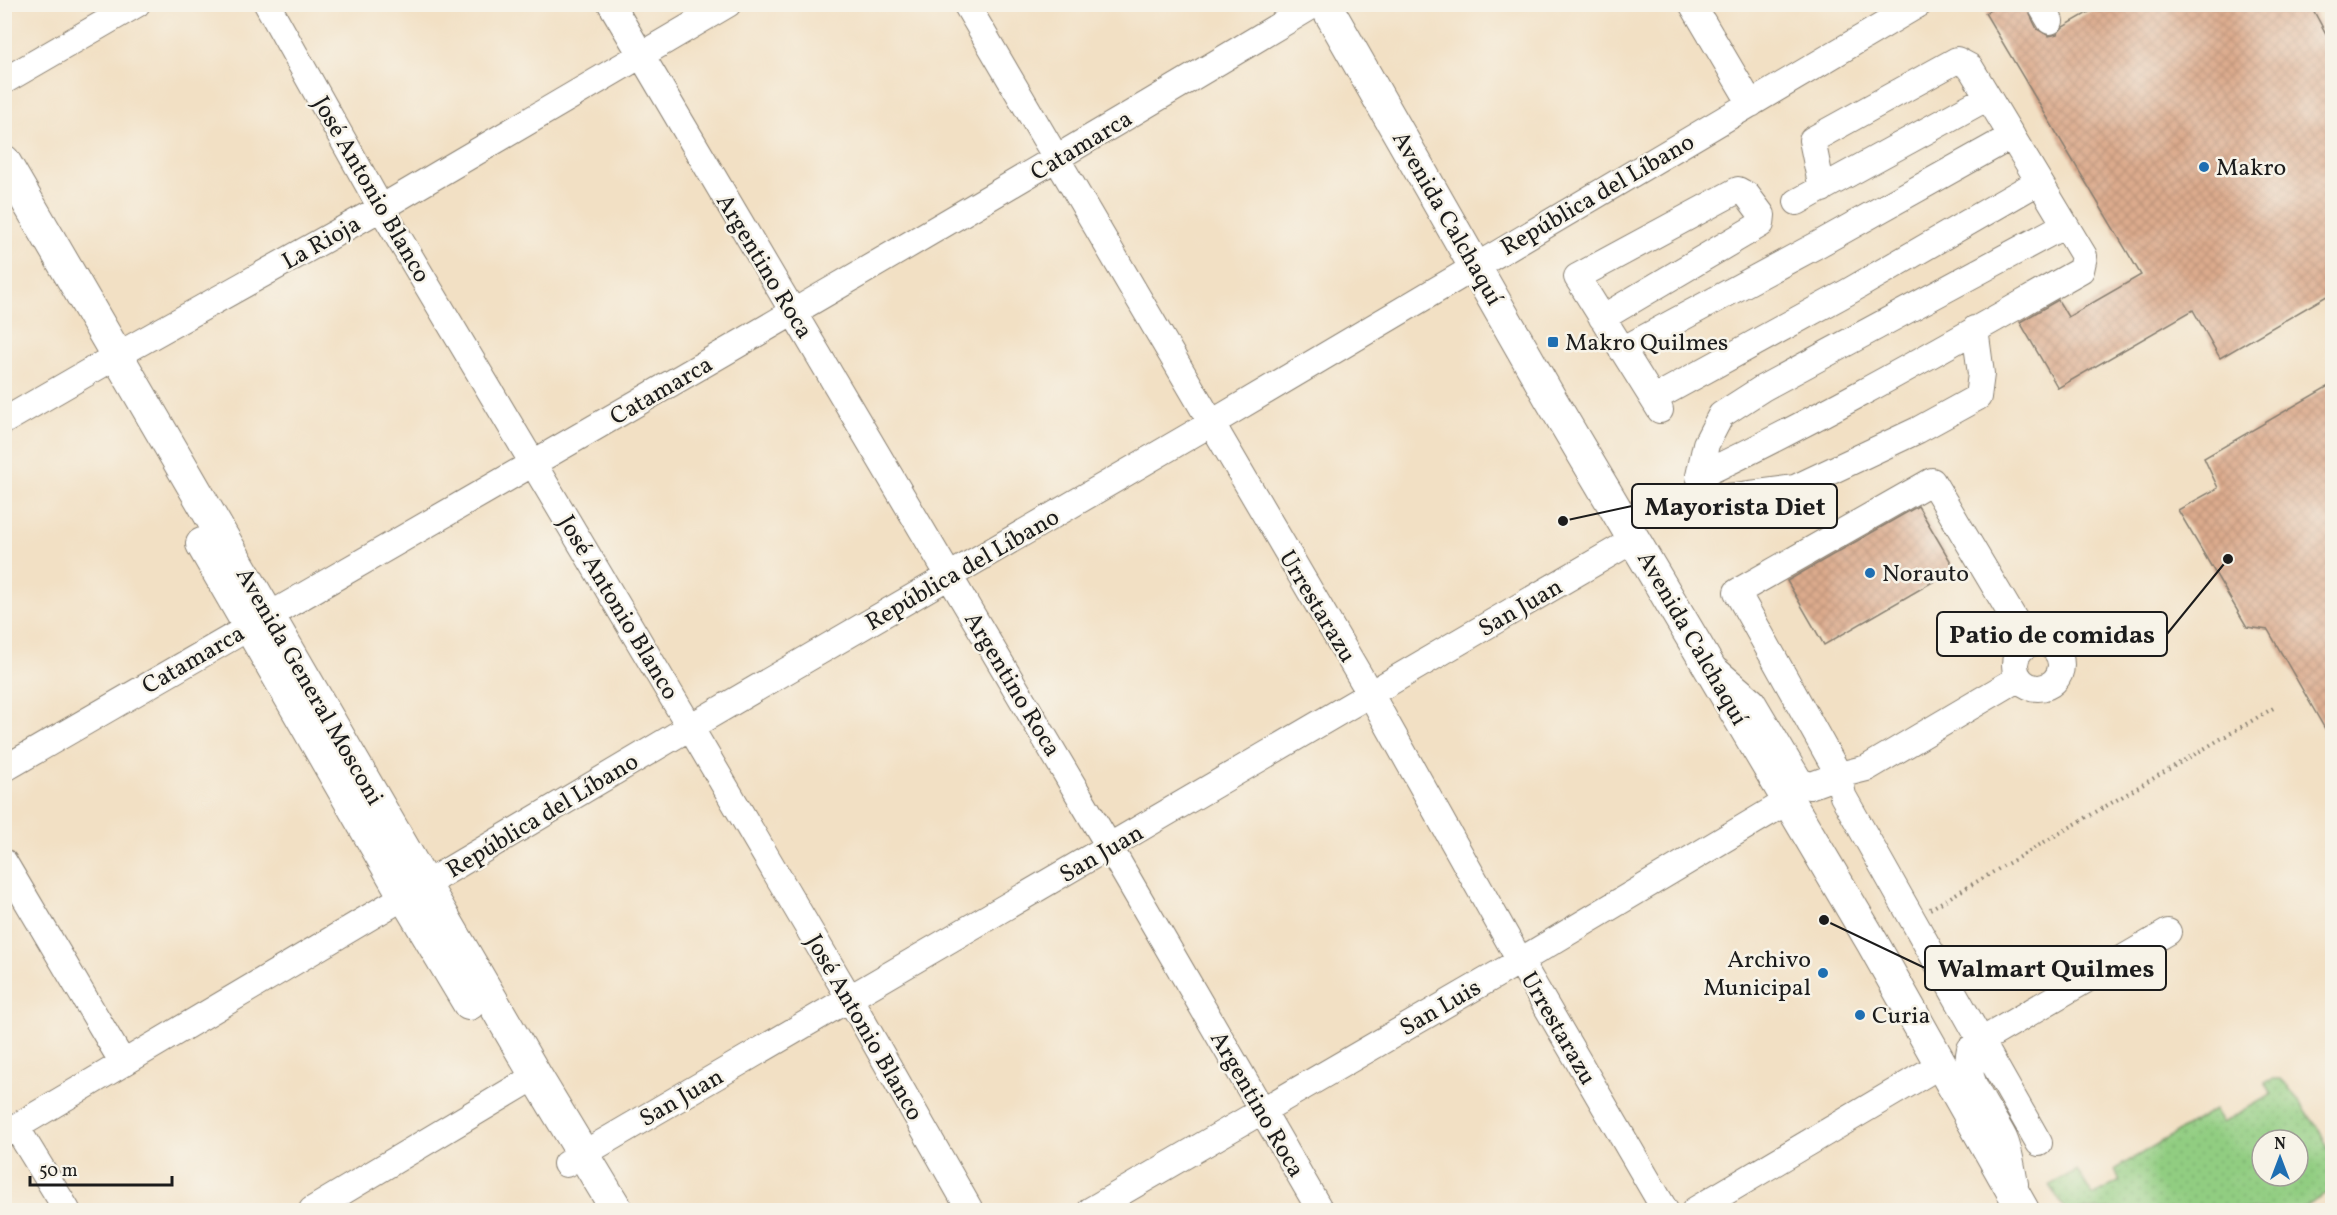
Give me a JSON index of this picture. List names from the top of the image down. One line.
{"streets":{"main road":["Avenida Calchaquí","Avenida General Mosconi"],"street":["Catamarca","José Antonio Blanco","República del Líbano","La Rioja","Argentino Roca","Urrestarazu","San Juan","San Luis"]},"crossings":[["Catamarca","José Antonio Blanco"],["Catamarca","Argentino Roca"],["Catamarca","Urrestarazu"],["Catamarca","Avenida General Mosconi"],["José Antonio Blanco","República del Líbano"],["José Antonio Blanco","La Rioja"],["José Antonio Blanco","San Juan"],["República del Líbano","Avenida Calchaquí"],["República del Líbano","Argentino Roca"],["República del Líbano","Urrestarazu"],["República del Líbano","Avenida General Mosconi"],["Avenida Calchaquí","San Juan"],["Avenida Calchaquí","San Luis"],["La Rioja","Argentino Roca"],["La Rioja","Avenida General Mosconi"],["Argentino Roca","San Juan"],["Argentino Roca","San Luis"],["Urrestarazu","San Juan"],["Urrestarazu","San Luis"],["San Juan","Avenida General Mosconi"]],"places":{"other":["Makro","Mayorista Diet","Patio de comidas","Norauto","Walmart Quilmes","Archivo Municipal","Curia"],"transit":["Makro Quilmes"]},"scale_bar":"50 m","north":"top"}
